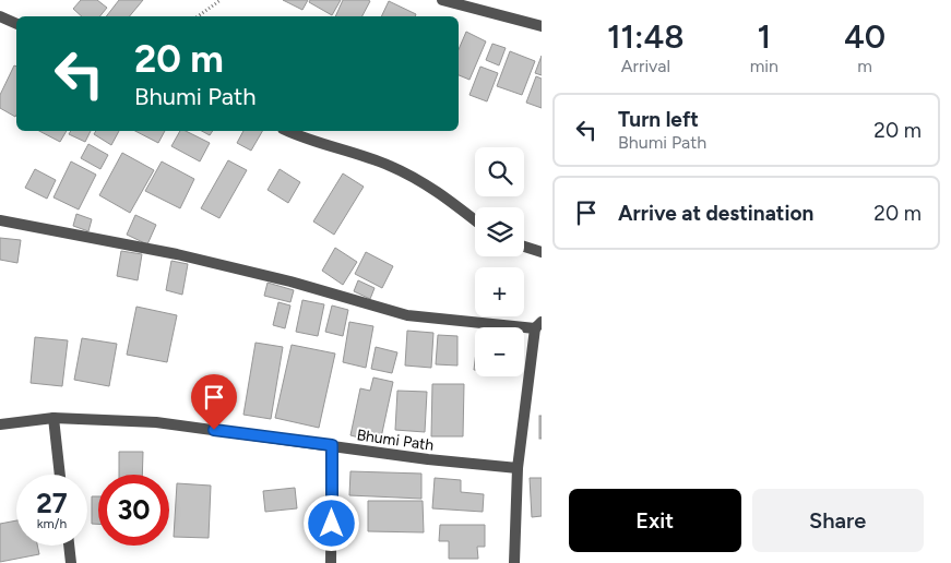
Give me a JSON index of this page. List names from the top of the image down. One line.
{"streets":{"street":["Bhumi Path"]},"page":{"eta":["11:48","Arrival","1","min","40","m"],"turn":["20 m","Bhumi Path"],"list":[{"name":"Turn left","note":"Bhumi Path","value":"20 m"},{"name":"Arrive at destination","value":"20 m"}],"map_buttons":["+","−"],"speed":"27 km/h","limit":"30","buttons":["Exit","Share"]}}
